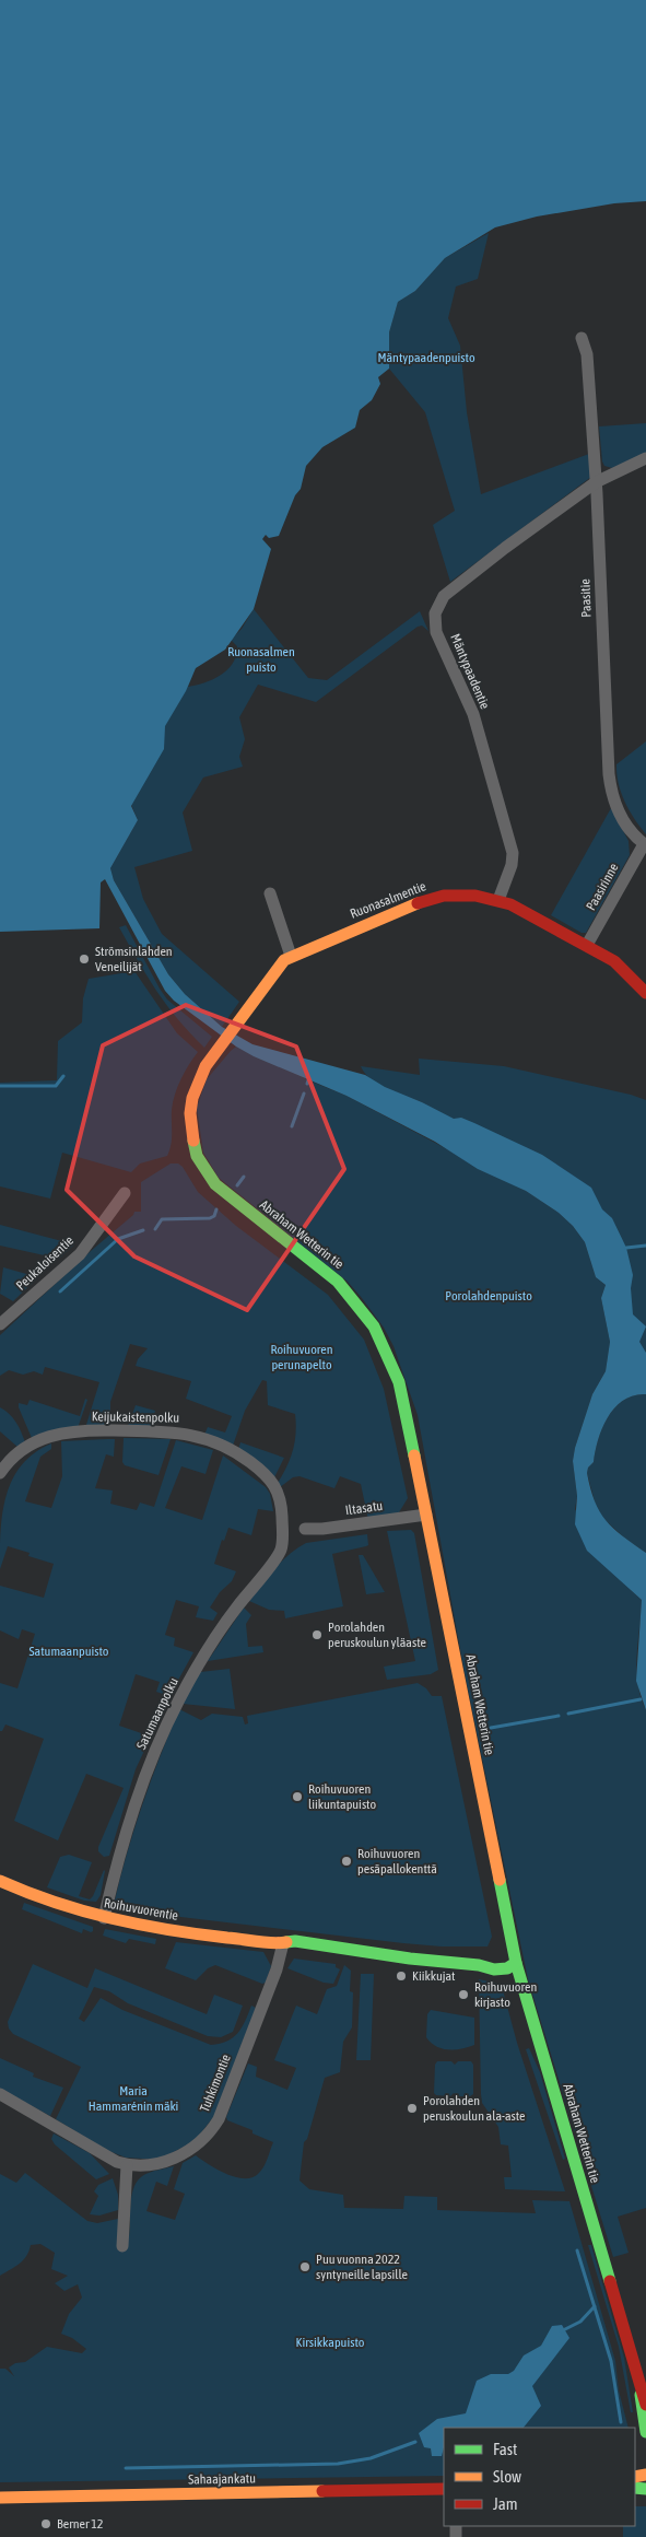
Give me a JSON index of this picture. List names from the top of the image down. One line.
{"streets":{"street":["Paasitie","Mäntypaadentie","Paasirinne","Ruonasalmentie","Abraham Wetterin tie","Peukaloisentie","Keijukaistenpolku","Iltasatu","Satumaanpolku","Roihuvuorentie","Tuhkimontie","Sahaajankatu"]},"crossings":[["Paasitie","Mäntypaadentie"],["Paasitie","Paasirinne"],["Mäntypaadentie","Ruonasalmentie"],["Paasirinne","Ruonasalmentie"],["Ruonasalmentie","Abraham Wetterin tie"],["Abraham Wetterin tie","Iltasatu"],["Abraham Wetterin tie","Roihuvuorentie"],["Keijukaistenpolku","Satumaanpolku"],["Satumaanpolku","Roihuvuorentie"],["Roihuvuorentie","Tuhkimontie"]],"parks":["Mäntypaadenpuisto","Ruonasalmen puisto","Porolahdenpuisto","Roihuvuoren perunapelto","Satumaanpuisto","Maria Hammarénin mäki","Kirsikkapuisto"],"places":["Strömsinlahden Veneilijät","Porolahden peruskoulun yläaste","Roihuvuoren liikuntapuisto","Roihuvuoren pesäpallokenttä","Kiikkujat","Roihuvuoren kirjasto","Porolahden peruskoulun ala-aste","Puu vuonna 2022 syntyneille lapsille","Berner 12"],"legend":["Fast","Slow","Jam"]}
